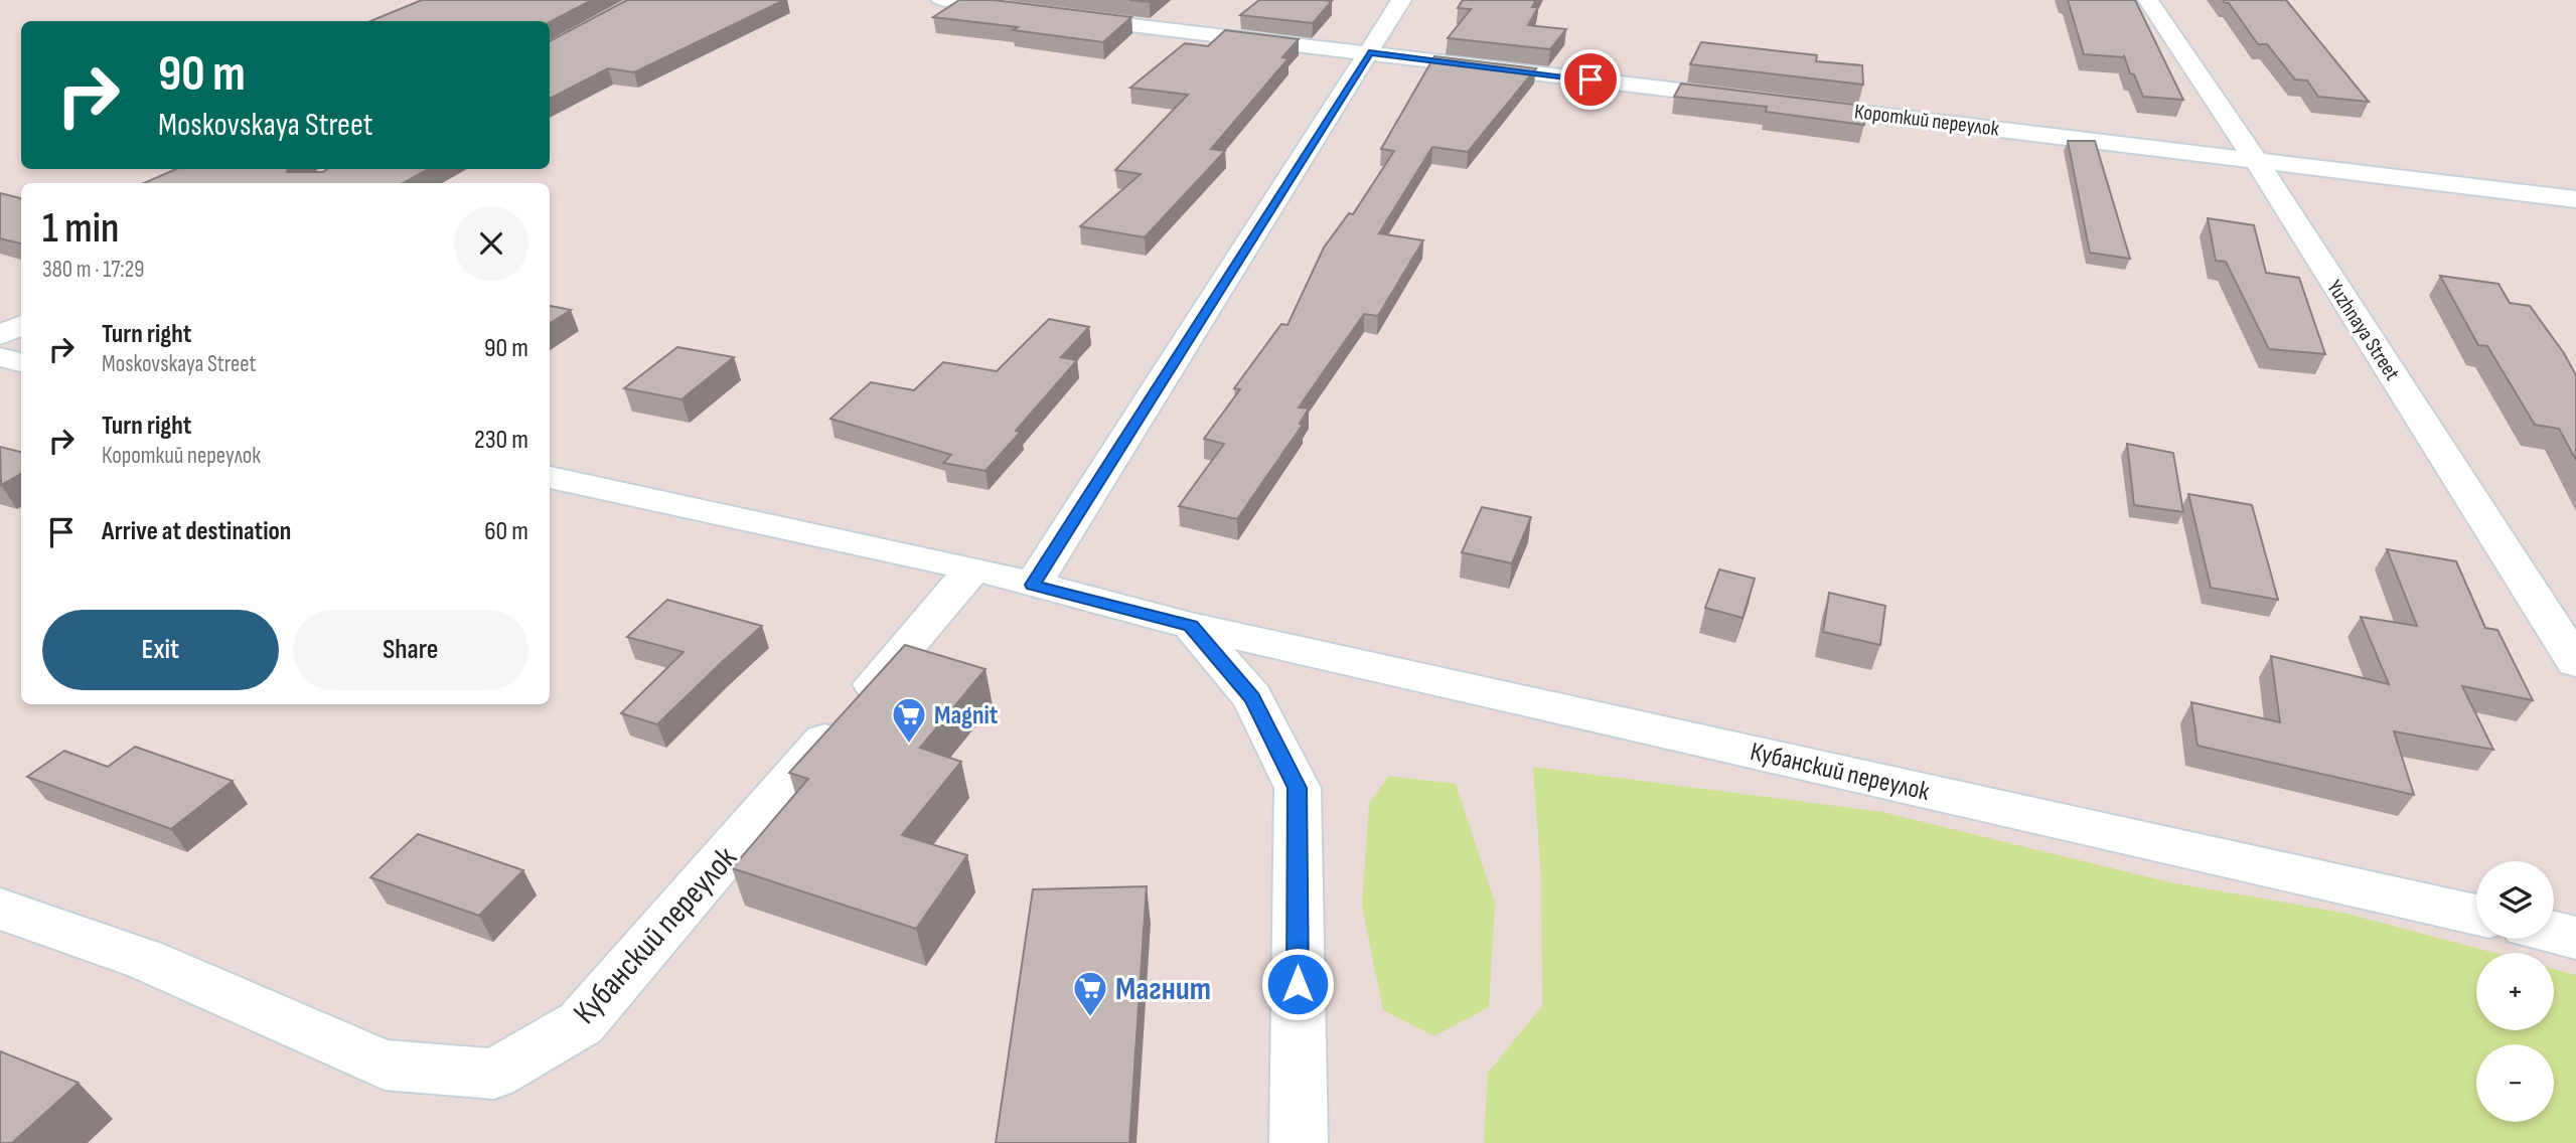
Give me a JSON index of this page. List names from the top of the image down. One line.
{"streets":{"street":["Короткий переулок","Yuzhnaya Street","Кубанский переулок"]},"crossings":[["Короткий переулок","Yuzhnaya Street"]],"places":{"supermarket":["Magnit","Магнит"]},"page":{"turn":["90 m","Moskovskaya Street"],"heading":["1 min","380 m · 17:29"],"list":[{"name":"Turn right","note":"Moskovskaya Street","value":"90 m"},{"name":"Turn right","note":"Короткий переулок","value":"230 m"},{"name":"Arrive at destination","value":"60 m"}],"buttons":["Exit","Share"],"map_buttons":["+","−"]}}
